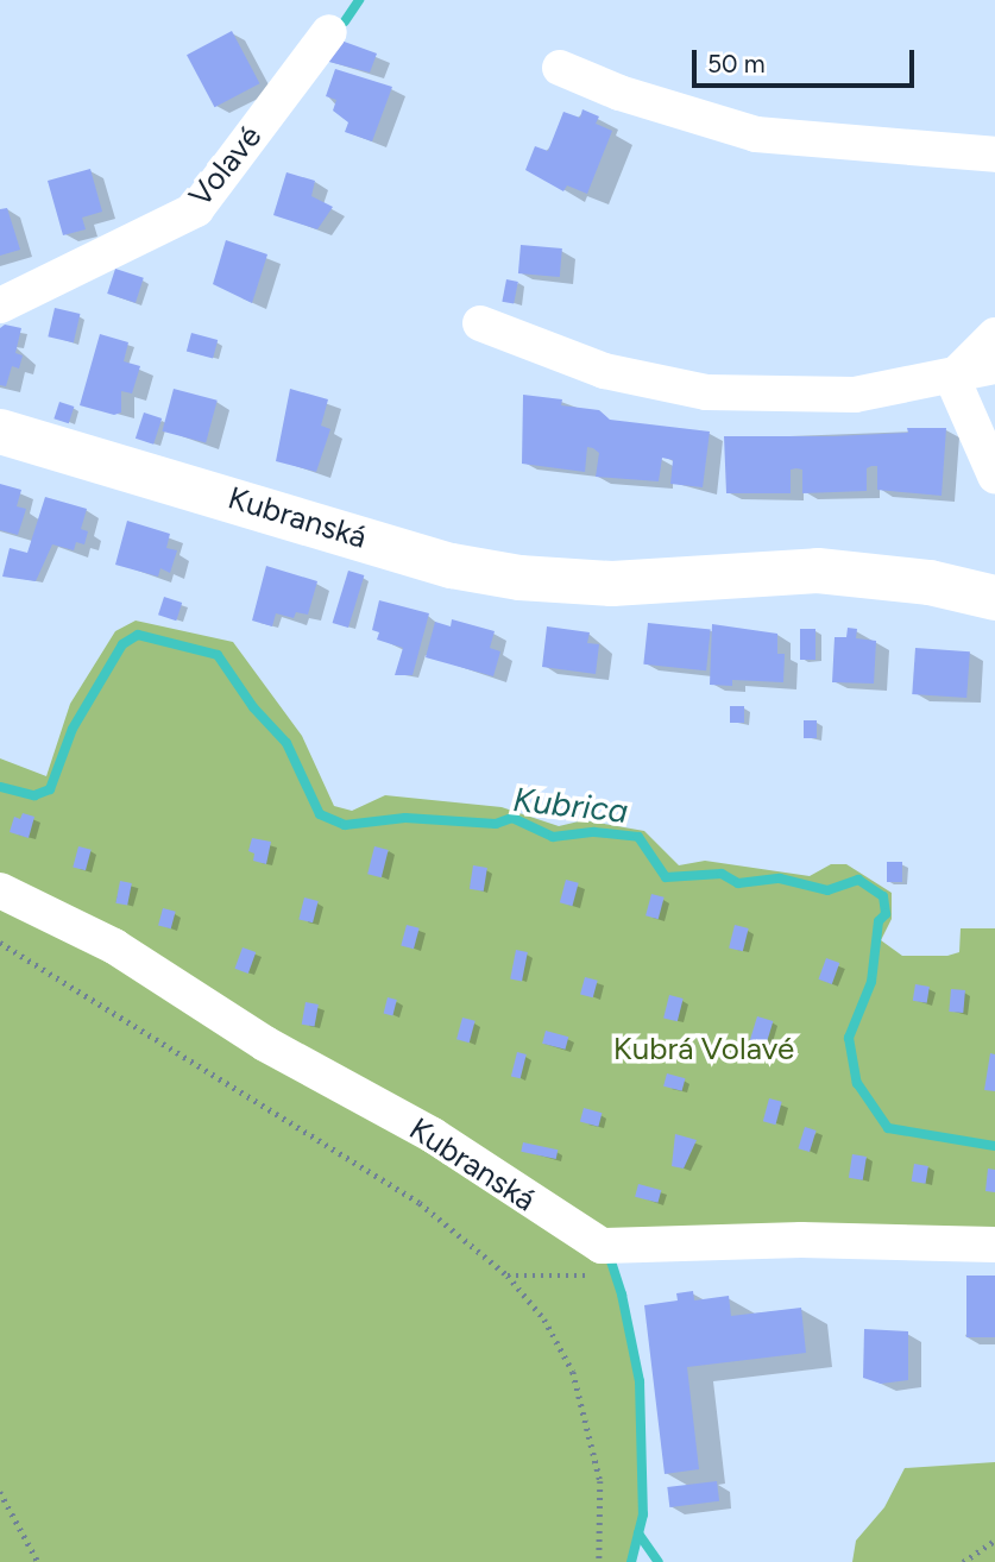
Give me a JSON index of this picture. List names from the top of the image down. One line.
{"streets":{"street":["Volavé","Kubranská"]},"water":["Kubrica"],"parks":["Kubrá Volavé"],"scale_bar":"50 m"}
